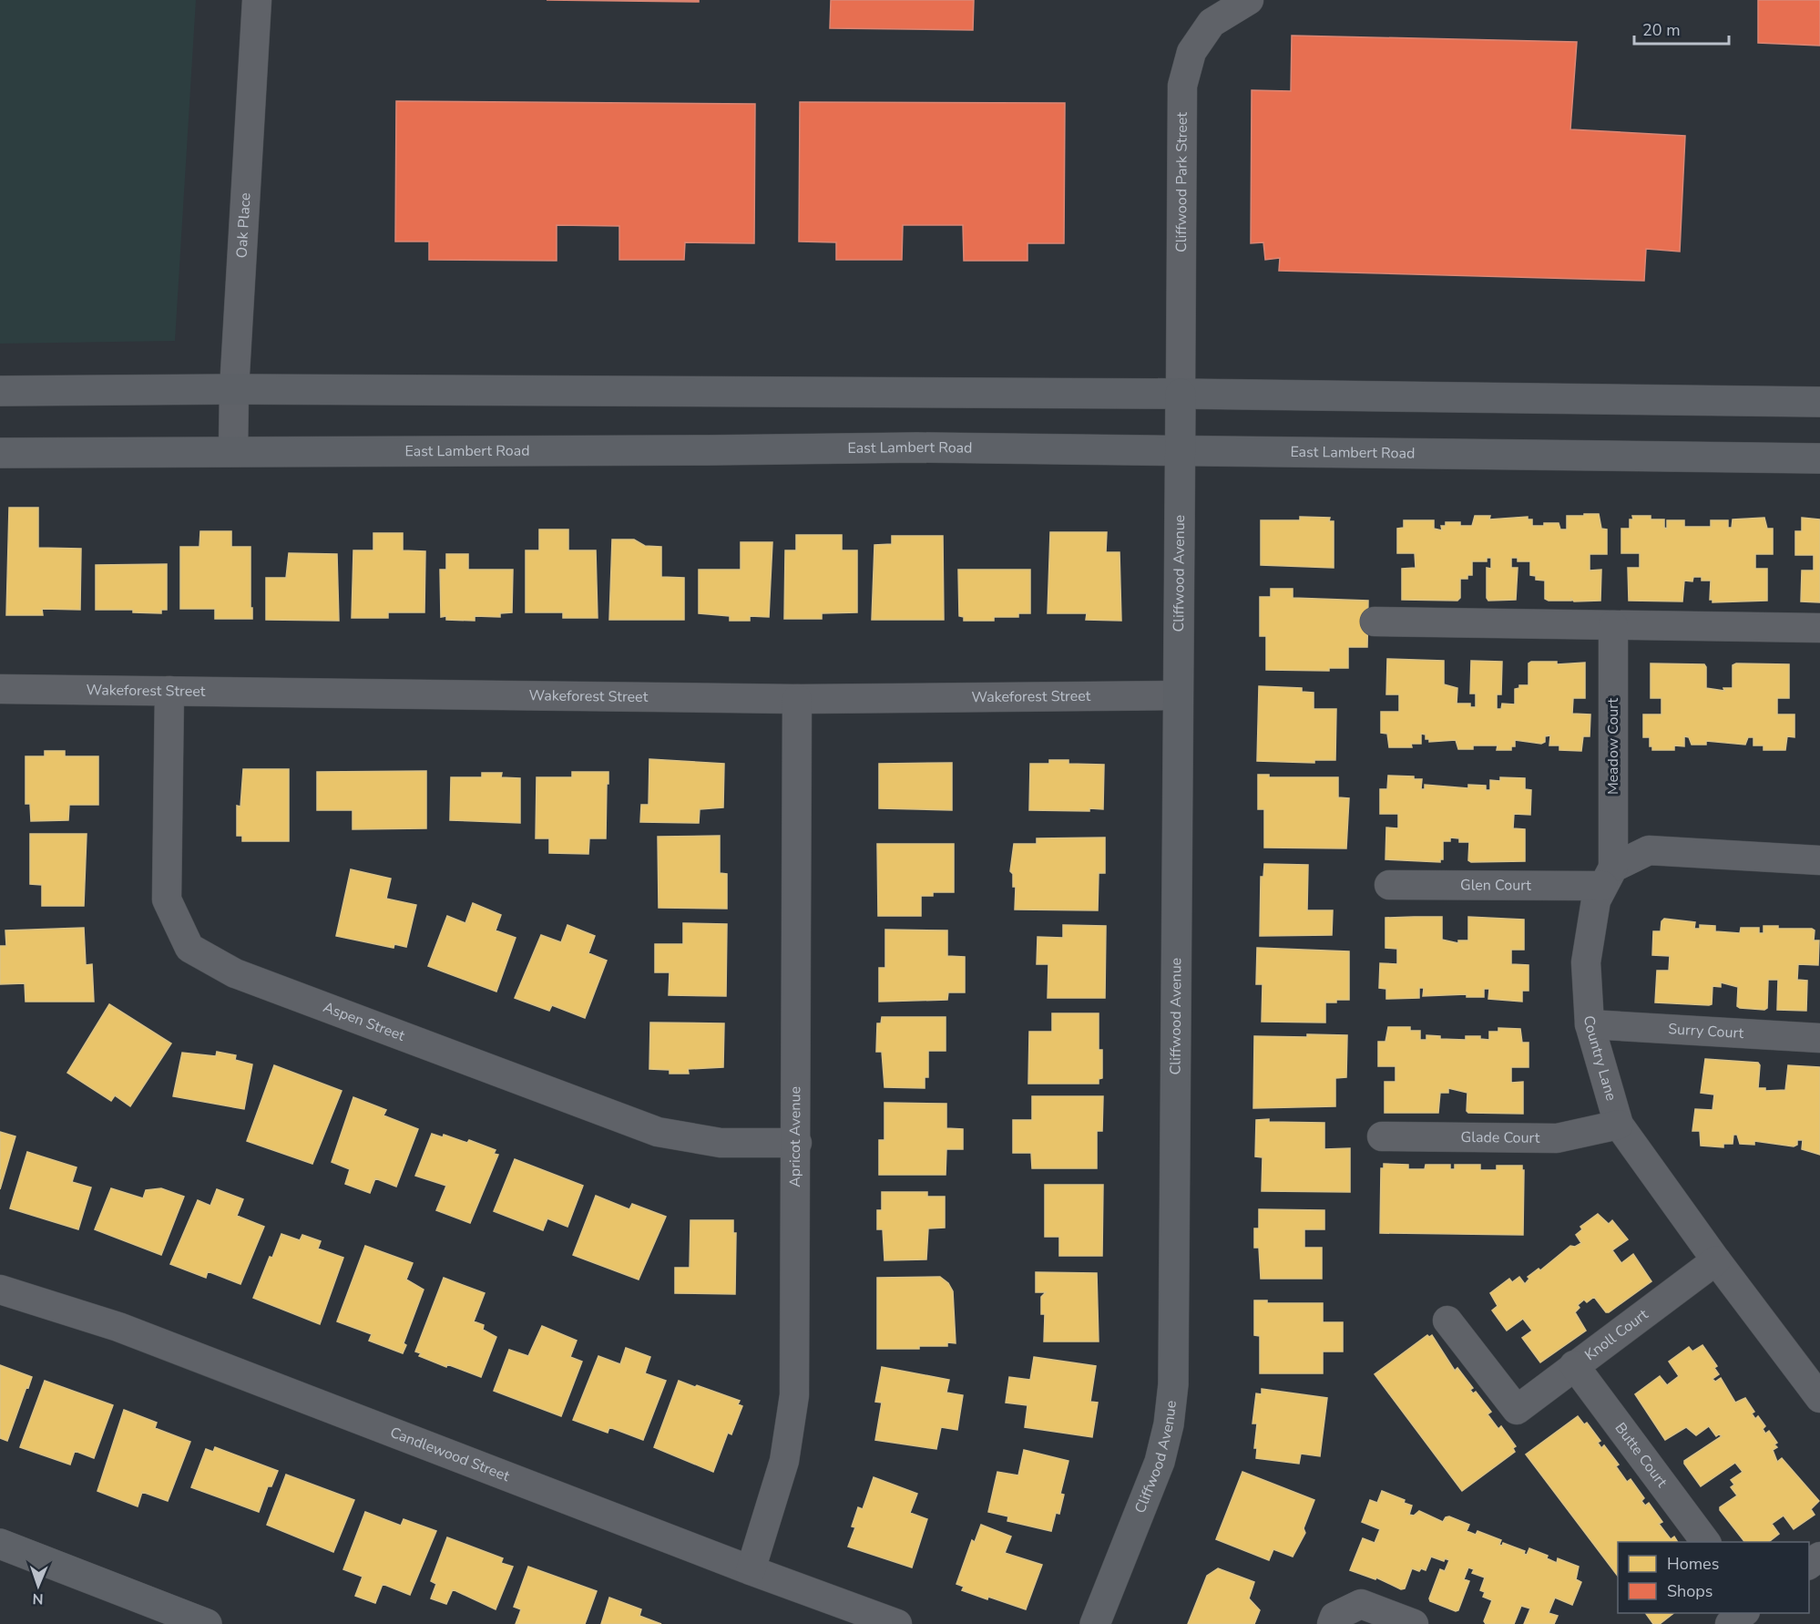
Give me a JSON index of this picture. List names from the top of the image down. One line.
{"streets":{"main road":["East Lambert Road","Cliffwood Avenue"],"street":["Cliffwood Park Street","Oak Place","Wakeforest Street","Meadow Court","Glen Court","Aspen Street","Surry Court","Country Lane","Apricot Avenue","Glade Court","Knoll Court","Candlewood Street","Butte Court"]},"crossings":[["Cliffwood Park Street","Cliffwood Avenue"],["Oak Place","East Lambert Road"],["East Lambert Road","Cliffwood Avenue"],["Cliffwood Avenue","Wakeforest Street"],["Wakeforest Street","Aspen Street"],["Wakeforest Street","Apricot Avenue"],["Meadow Court","Glen Court"],["Meadow Court","Country Lane"],["Glen Court","Country Lane"],["Aspen Street","Apricot Avenue"],["Surry Court","Country Lane"],["Country Lane","Glade Court"],["Country Lane","Knoll Court"],["Apricot Avenue","Candlewood Street"],["Knoll Court","Butte Court"]],"legend":["Homes","Shops"],"scale_bar":"20 m","north":"bottom"}
